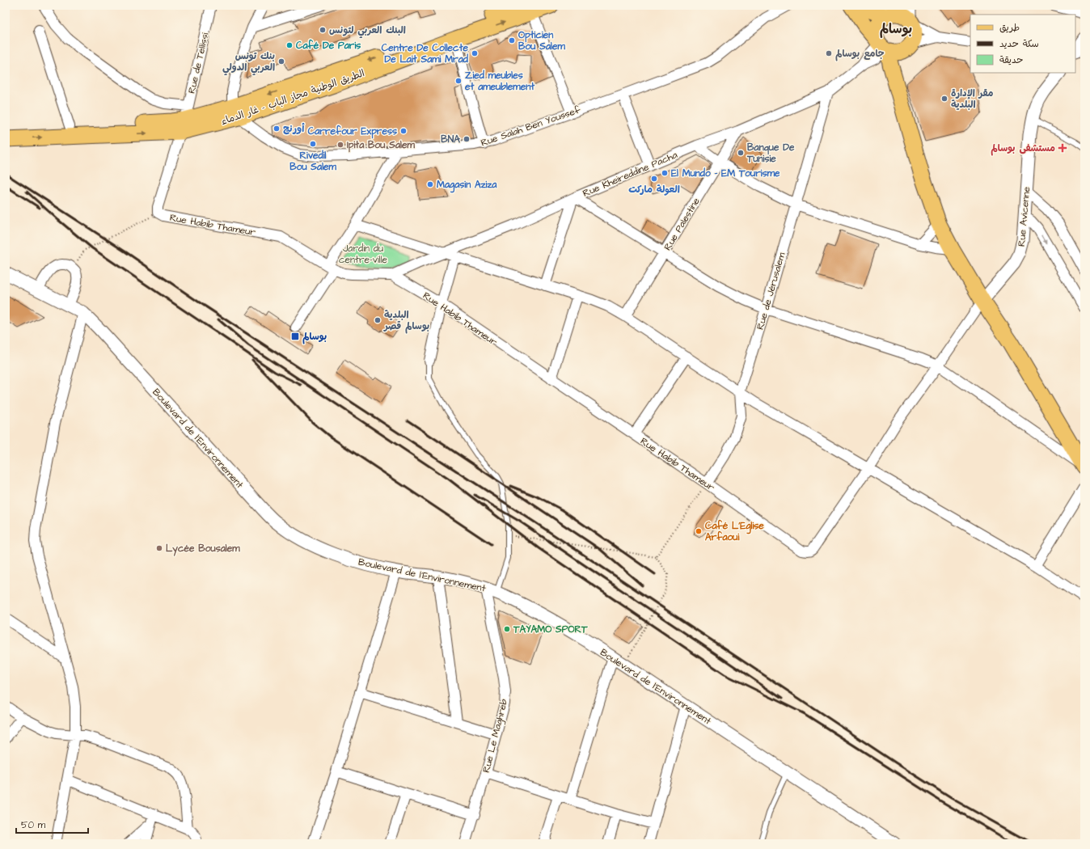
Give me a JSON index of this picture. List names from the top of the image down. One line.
{"streets":{"main road":["الطريق الوطنية مجاز الباب - غار الدماء"],"street":["Rue de Tellissi","Rue Salah Ben Youssef","Rue Kheireddine Pacha","Rue Avicenne","Rue Palestine","Rue Habib Thameur","Rue de Jérusalem","Boulevard de l'Environnement","Rue Le Maghreb"]},"crossings":[["Rue de Tellissi","الطريق الوطنية مجاز الباب - غار الدماء"],["Rue de Tellissi","Rue Habib Thameur"],["الطريق الوطنية مجاز الباب - غار الدماء","Rue Salah Ben Youssef"],["الطريق الوطنية مجاز الباب - غار الدماء","Rue Habib Thameur"],["Rue Kheireddine Pacha","Rue Palestine"],["Rue Kheireddine Pacha","Rue Habib Thameur"],["Rue Kheireddine Pacha","Rue de Jérusalem"],["Rue Habib Thameur","Rue de Jérusalem"],["Boulevard de l'Environnement","Rue Le Maghreb"]],"districts":["بوسالم"],"parks":["Jardin du centre-ville"],"places":{"other":["البنك العربي لتونس","Opticien Bou Salem","Café De Paris","Centre De Collecte De Lait Sami Mrad","جامع بوسالم","بنك تونس العربي الدولي","Zied meubles et ameublement","مقر الإدارة البلدية","أورنج","Carrefour Express","BNA","Rivedil Bou Salem","Ipita Bou Salem","Banque De Tunisie","El Mundo - EM Tourisme","العولة ماركت","Magasin Aziza","البلدية بوسالم قصر","Café L'Eglise Arfaoui","Lycée Bousalem","TAYAMO SPORT"],"health":["مستشفى بوسالم"],"transit":["بوسالم"]},"legend":["طريق","سكة حديد","حديقة"],"scale_bar":"50 m"}
